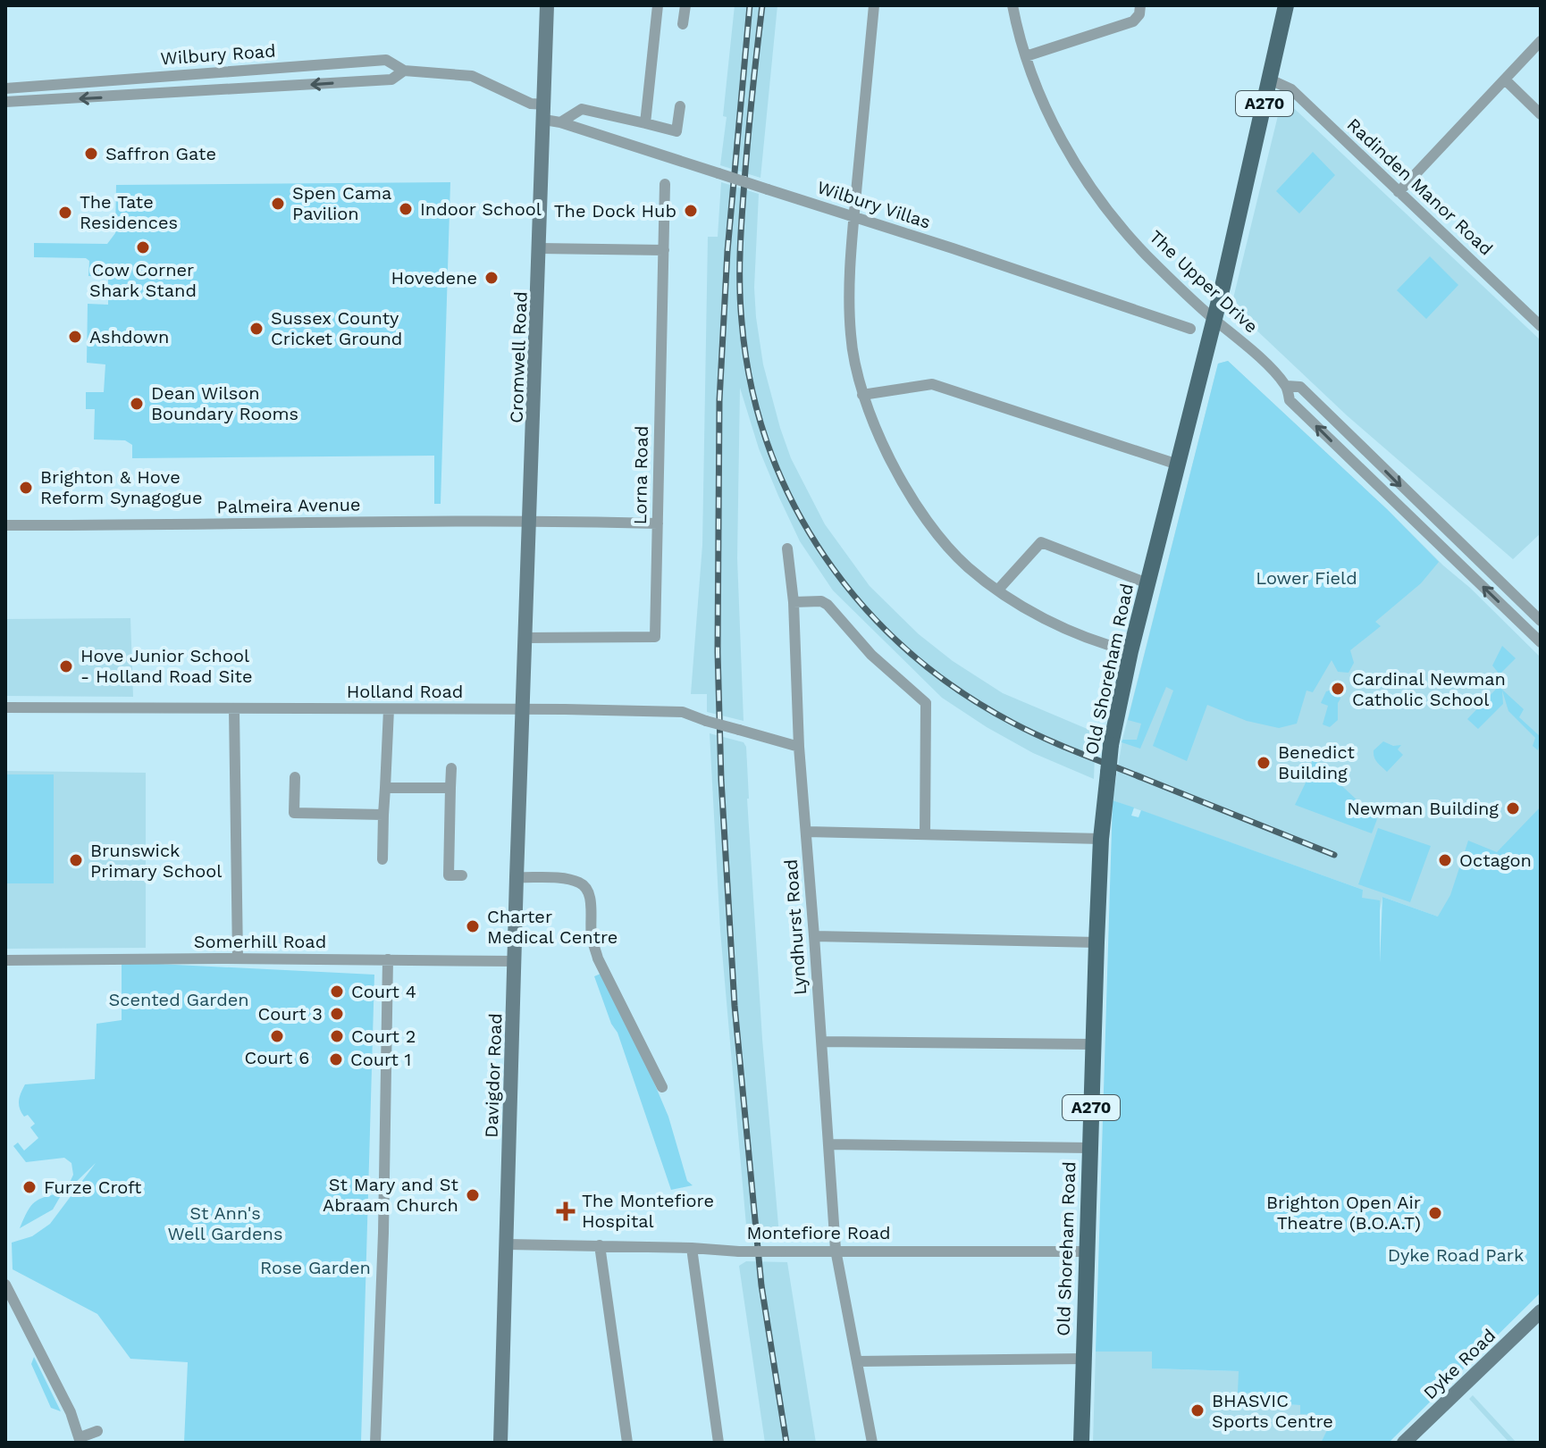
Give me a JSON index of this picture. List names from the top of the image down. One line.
{"streets":{"main road":["A270","Cromwell Road","Old Shoreham Road","Davigdor Road","Dyke Road"],"street":["Wilbury Road","Radinden Manor Road","Wilbury Villas","The Upper Drive","Lorna Road","Palmeira Avenue","Holland Road","Lyndhurst Road","Somerhill Road","Montefiore Road"]},"crossings":[["Wilbury Road","Wilbury Villas"],["Wilbury Road","Cromwell Road"],["Radinden Manor Road","Old Shoreham Road"],["Wilbury Villas","Cromwell Road"],["The Upper Drive","Old Shoreham Road"],["Cromwell Road","Lorna Road"],["Cromwell Road","Palmeira Avenue"],["Cromwell Road","Holland Road"],["Cromwell Road","Davigdor Road"],["Lorna Road","Palmeira Avenue"],["Old Shoreham Road","Montefiore Road"],["Holland Road","Lyndhurst Road"],["Holland Road","Davigdor Road"],["Lyndhurst Road","Montefiore Road"],["Somerhill Road","Davigdor Road"],["Davigdor Road","Montefiore Road"]],"parks":["Lower Field","Scented Garden","St Ann's Well Gardens","Dyke Road Park","Rose Garden"],"places":{"other":["Saffron Gate","Spen Cama Pavilion","Indoor School","The Dock Hub","The Tate Residences","Cow Corner Shark Stand","Hovedene","Sussex County Cricket Ground","Ashdown","Dean Wilson Boundary Rooms","Brighton & Hove Reform Synagogue","Hove Junior School - Holland Road Site","Cardinal Newman Catholic School","Benedict Building","Newman Building","Brunswick Primary School","Octagon","Charter Medical Centre","Court 4","Court 3","Court 6","Court 2","Court 1","Furze Croft","St Mary and St Abraam Church","Brighton Open Air Theatre (B.O.A.T)","BHASVIC Sports Centre"],"health":["The Montefiore Hospital"]}}
